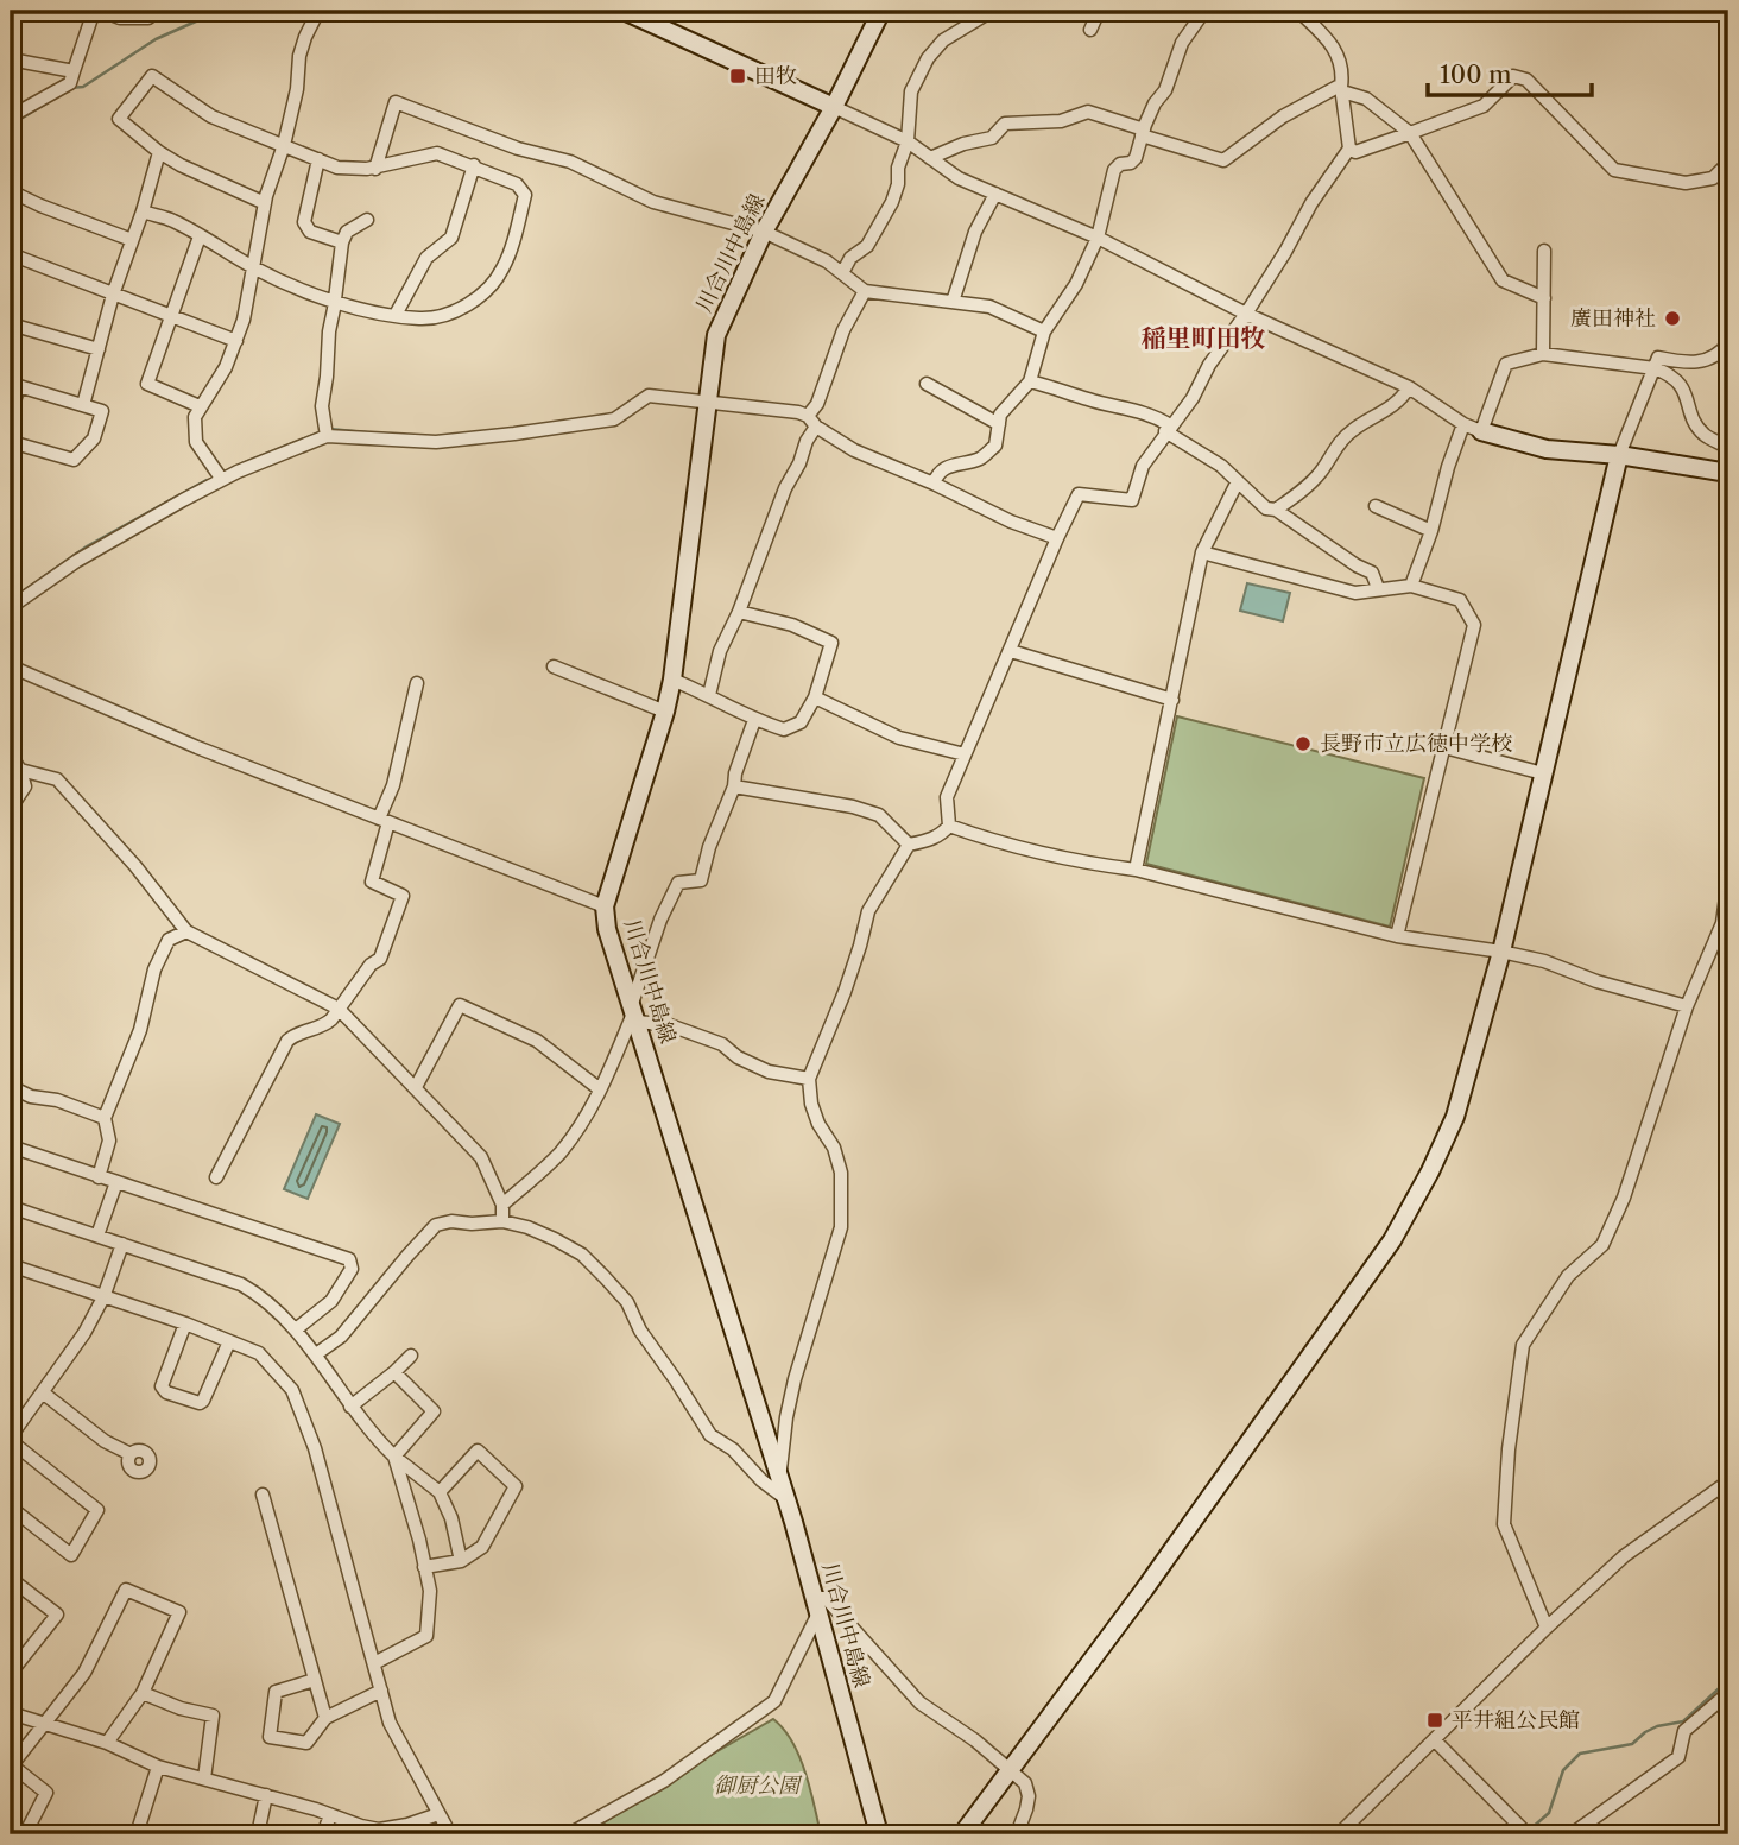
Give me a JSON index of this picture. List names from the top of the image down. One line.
{"streets":{"street":["川合川中島線"]},"districts":["稲里町田牧"],"parks":["御厨公園"],"places":{"transit":["田牧","平井組公民館"],"other":["廣田神社","長野市立広徳中学校"]},"scale_bar":"100 m"}
